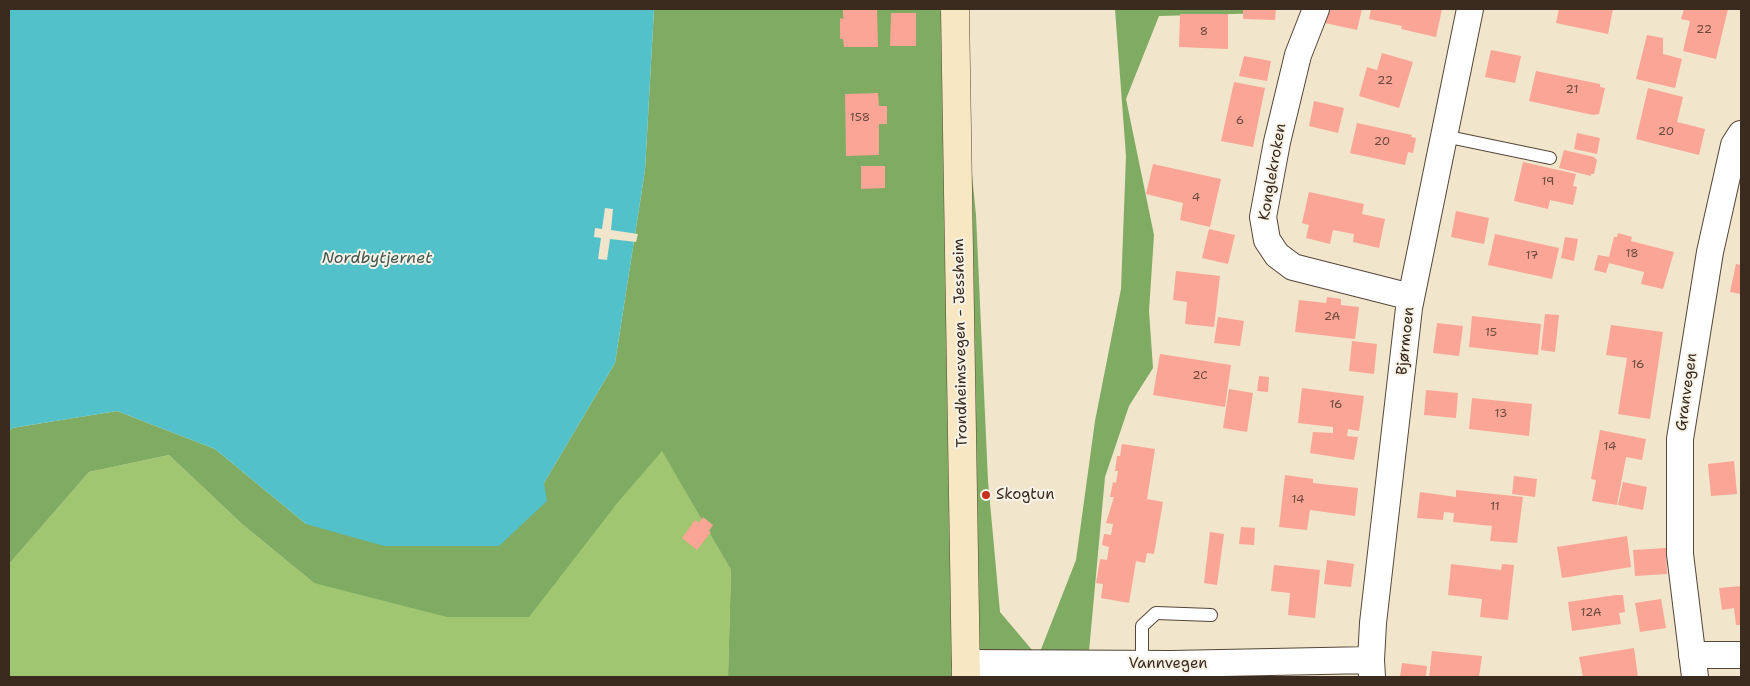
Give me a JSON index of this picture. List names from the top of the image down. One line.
{"streets":{"main road":["Trondheimsvegen - Jessheim"],"street":["Konglekroken","Bjørmoen","Granvegen","Vannvegen"]},"crossings":[["Konglekroken","Bjørmoen"],["Bjørmoen","Vannvegen"],["Trondheimsvegen - Jessheim","Vannvegen"]],"water":["Nordbytjernet"],"places":["Skogtun"],"house_numbers":["22","8","22","21","158","6","20","20","19","4","18","17","2A","15","16","2C","16","13","14","14","11","12A"]}
